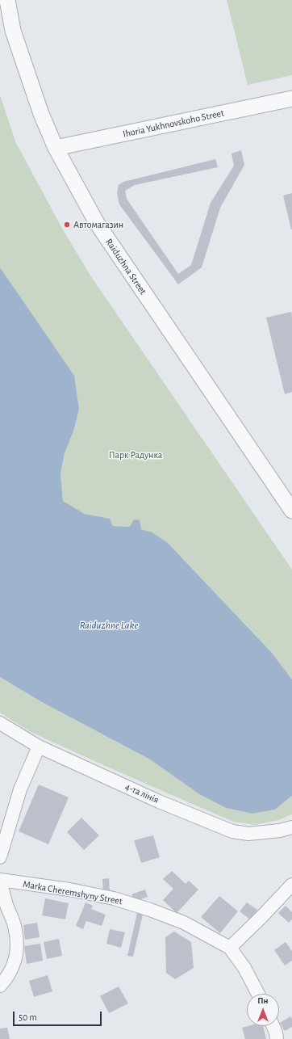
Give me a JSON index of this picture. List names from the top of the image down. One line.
{"streets":{"street":["Ihoria Yukhnovskoho Street","Raiduzhna Street","4-та лінія","Marka Cheremshyny Street"]},"crossings":[["Ihoria Yukhnovskoho Street","Raiduzhna Street"]],"water":["Raiduzhne Lake"],"parks":["Парк Радунка"],"places":["Автомагазин"],"scale_bar":"50 m","north":"top"}
